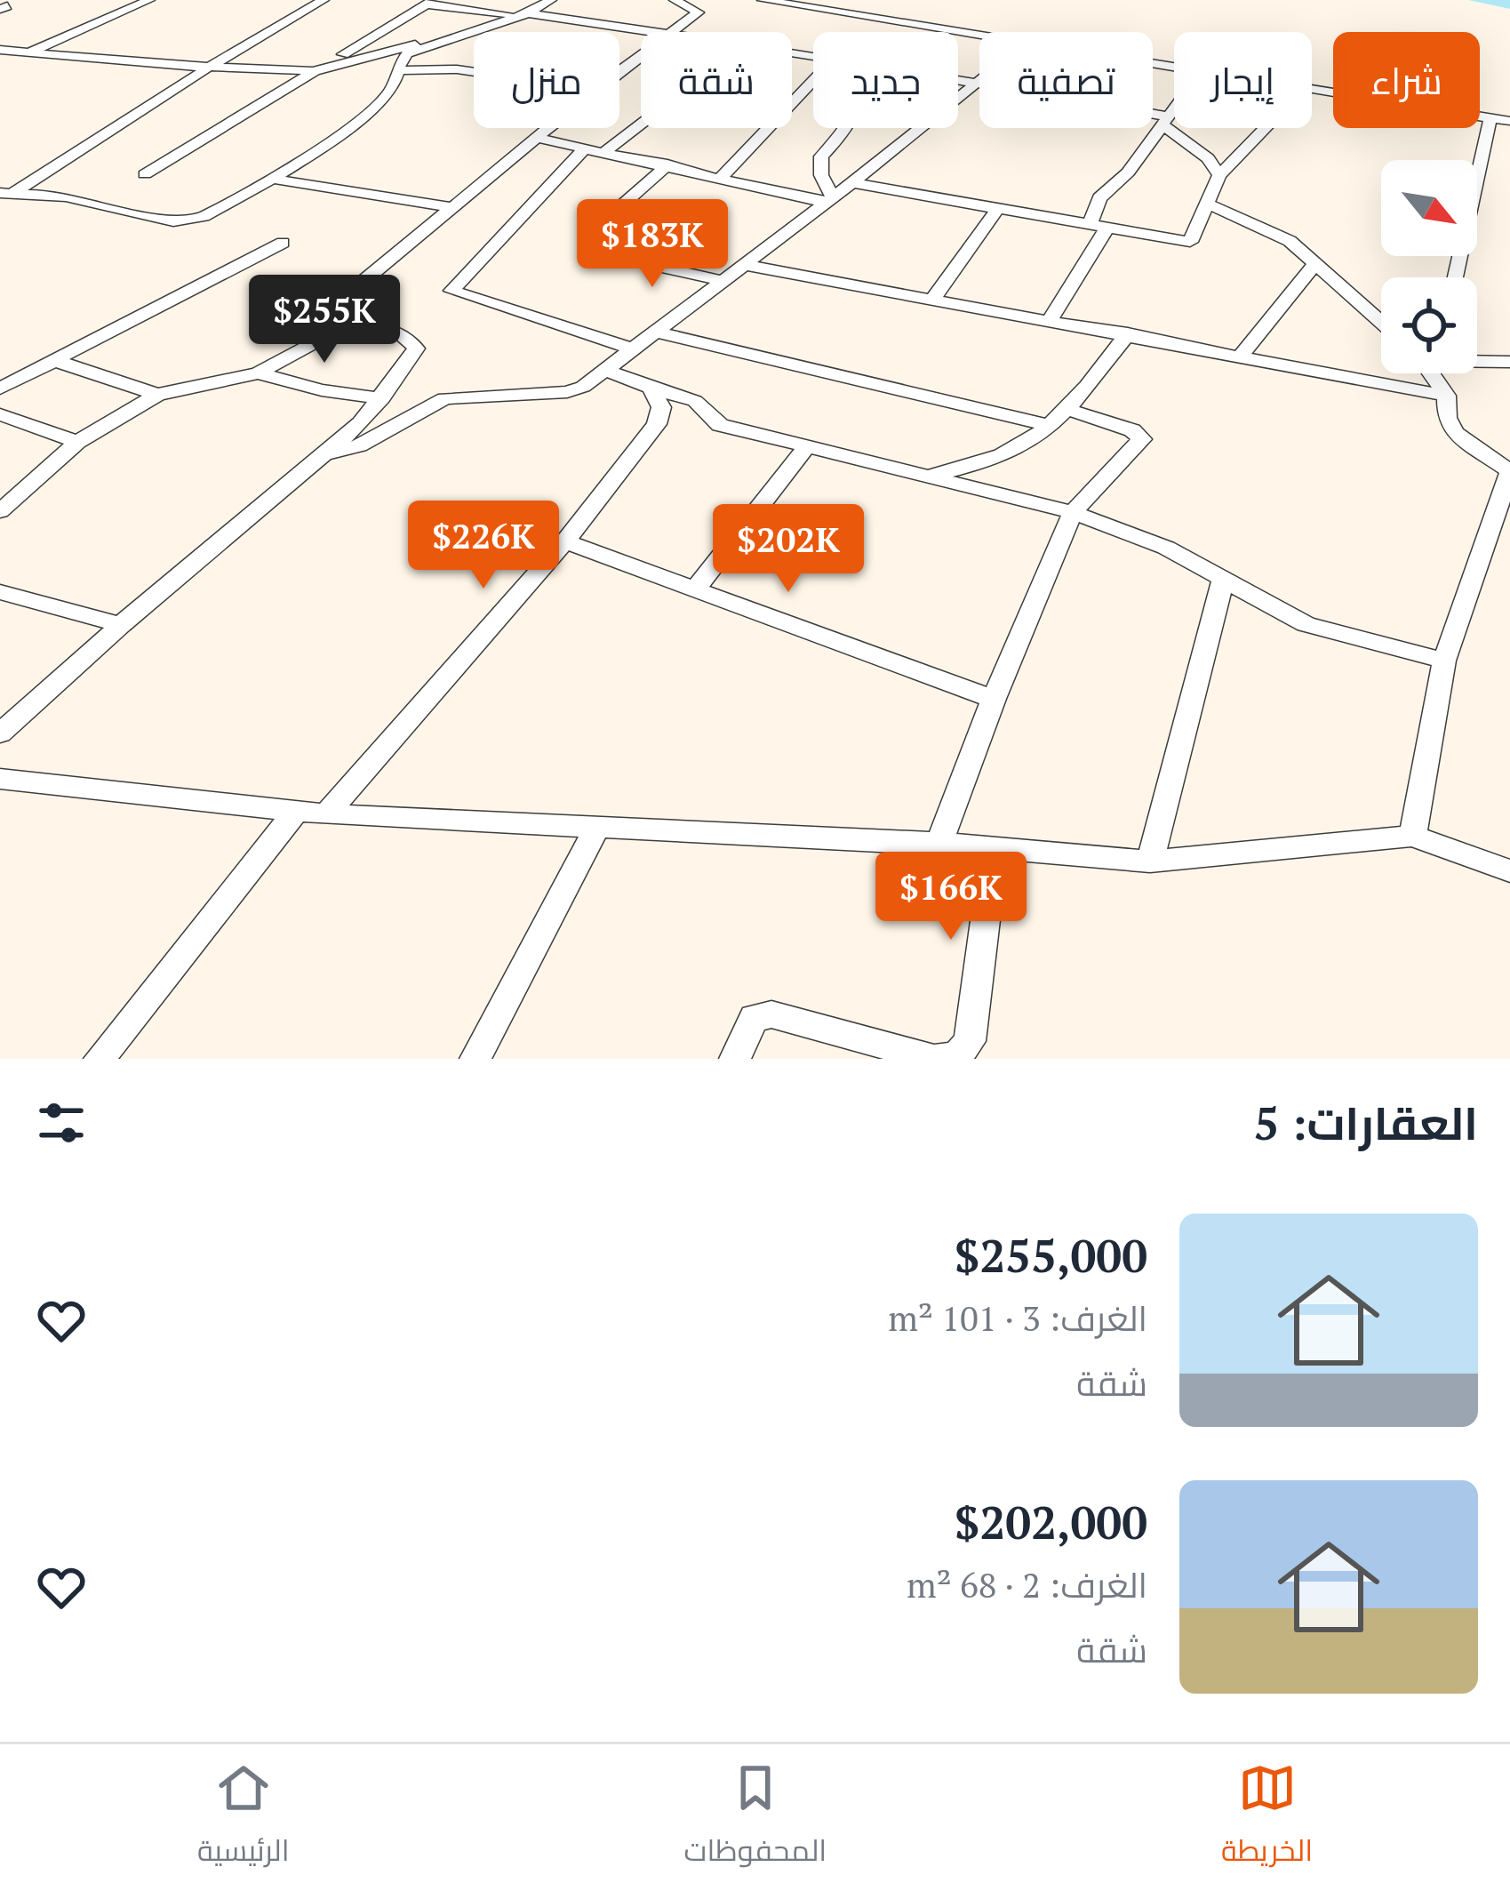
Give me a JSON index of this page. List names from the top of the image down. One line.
{"north":"bottom right","page":{"chip":["شراء","إيجار","تصفية","جديد","شقة","منزل"],"price":["$183K","$255K","$226K","$202K","$166K"],"heading":"العقارات: 5","list":[{"name":"$255,000","note":"الغرف: 3 · 101 m² · شقة"},{"name":"$202,000","note":"الغرف: 2 · 68 m² · شقة"}],"tabs":["الخريطة","المحفوظات","الرئيسية"]}}
